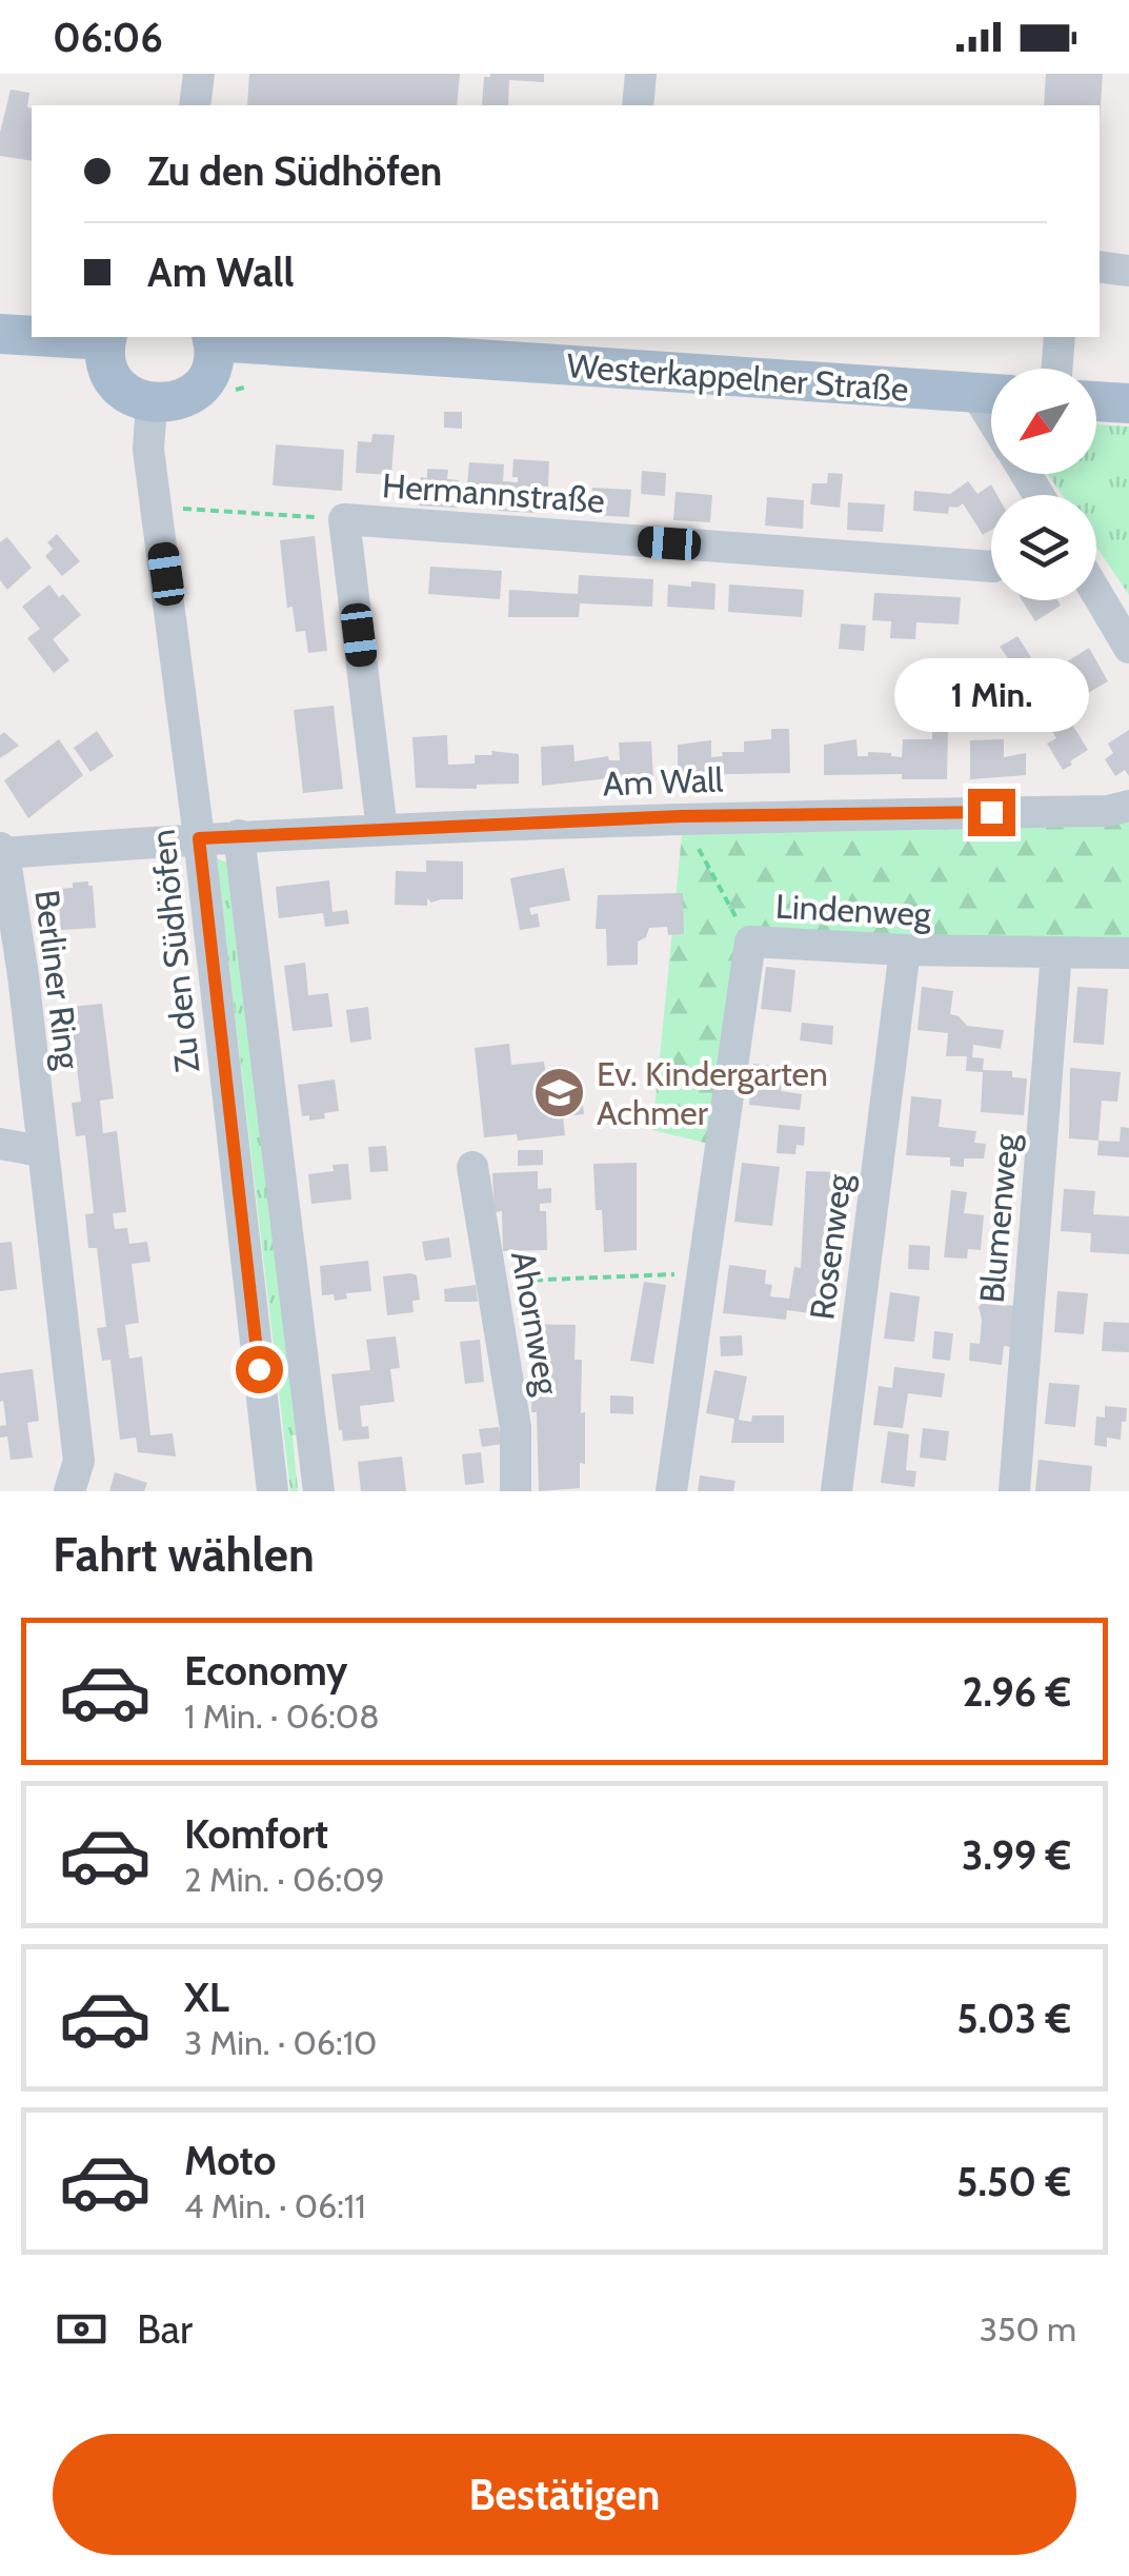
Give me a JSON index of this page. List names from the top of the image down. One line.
{"streets":{"main road":["Westerkappelner Straße"],"street":["Hermannstraße","Am Wall","Lindenweg","Zu den Südhöfen","Berliner Ring","Blumenweg","Rosenweg","Ahornweg"]},"crossings":[["Hermannstraße","Am Wall"],["Am Wall","Zu den Südhöfen"],["Am Wall","Berliner Ring"],["Lindenweg","Blumenweg"],["Lindenweg","Rosenweg"],["Zu den Südhöfen","Berliner Ring"]],"places":{"school or university":["Ev. Kindergarten Achmer"]},"north":"bottom left","page":{"status":"06:06","banner":["Zu den Südhöfen","Am Wall"],"bubble":"1 Min.","heading":"Fahrt wählen","list":[{"name":"Economy","note":"1 Min. · 06:08","value":"2.96 €"},{"name":"Komfort","note":"2 Min. · 06:09","value":"3.99 €"},{"name":"XL","note":"3 Min. · 06:10","value":"5.03 €"},{"name":"Moto","note":"4 Min. · 06:11","value":"5.50 €"}],"pay":["Bar","350 m"],"buttons":"Bestätigen"}}
